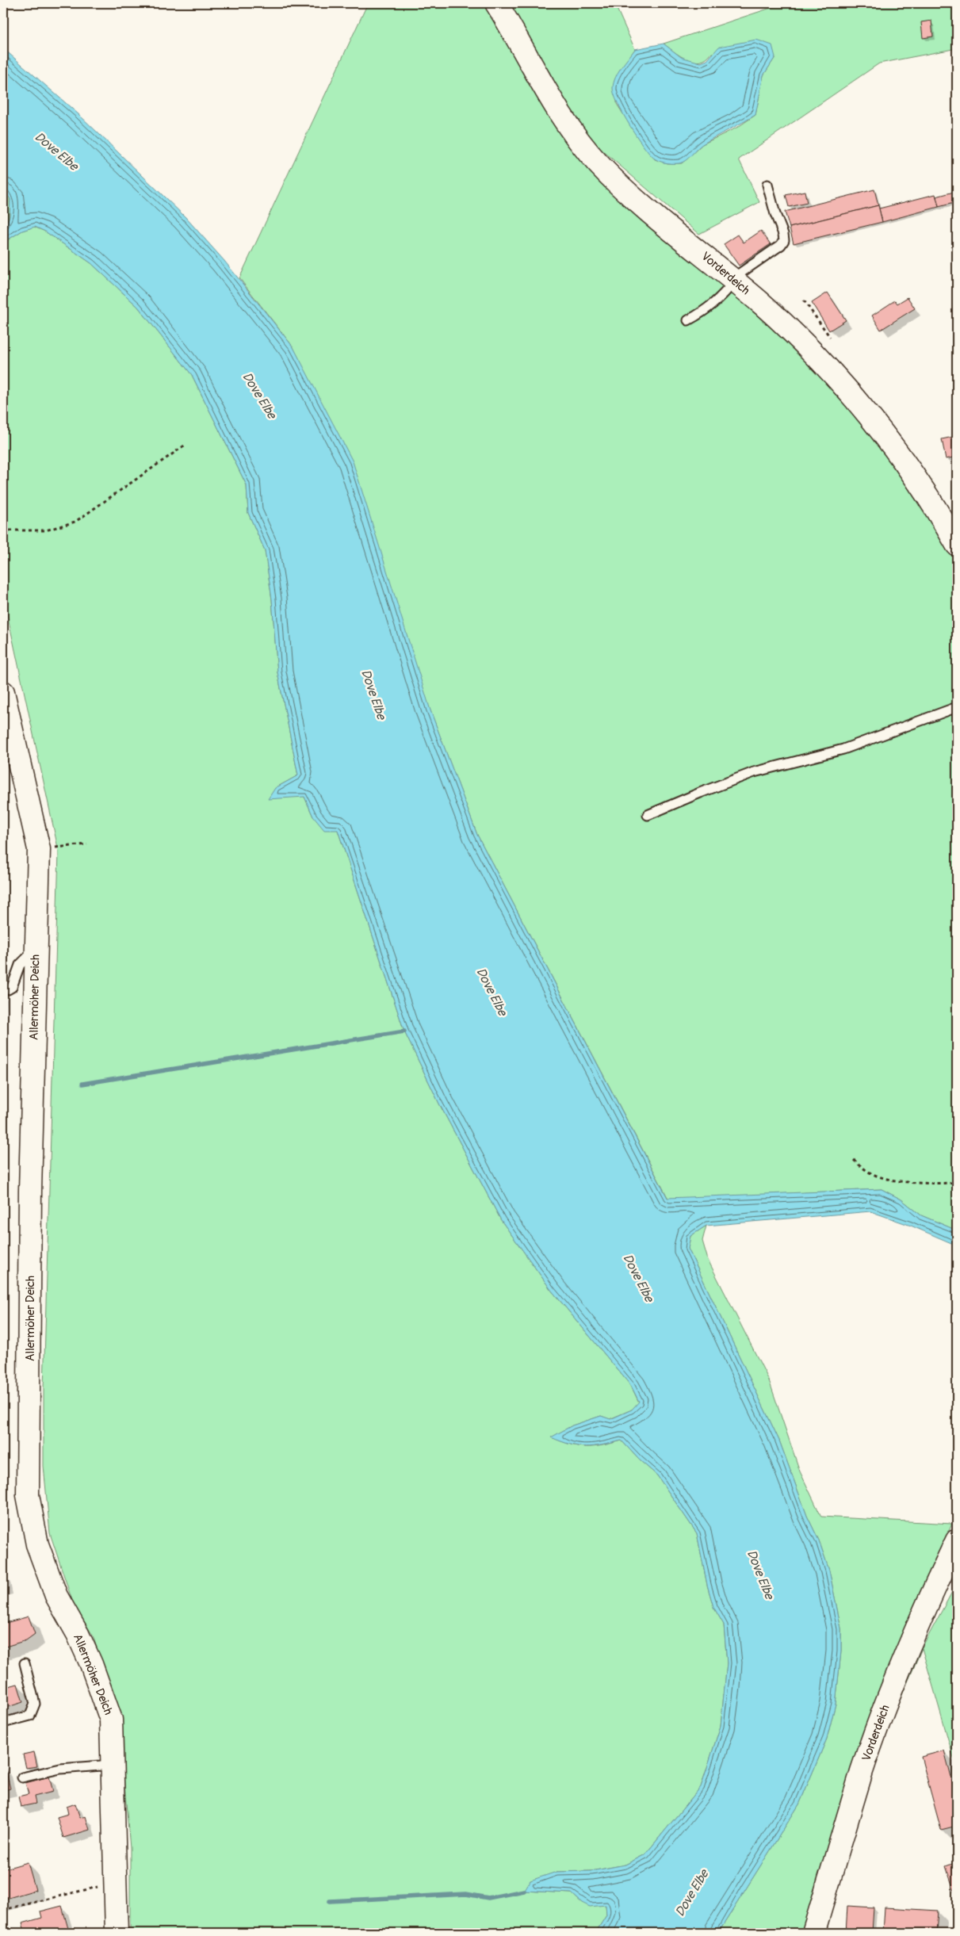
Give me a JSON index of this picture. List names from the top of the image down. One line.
{"streets":{"street":["Vorderdeich","Allermöher Deich"]},"water":["Dove Elbe"]}
